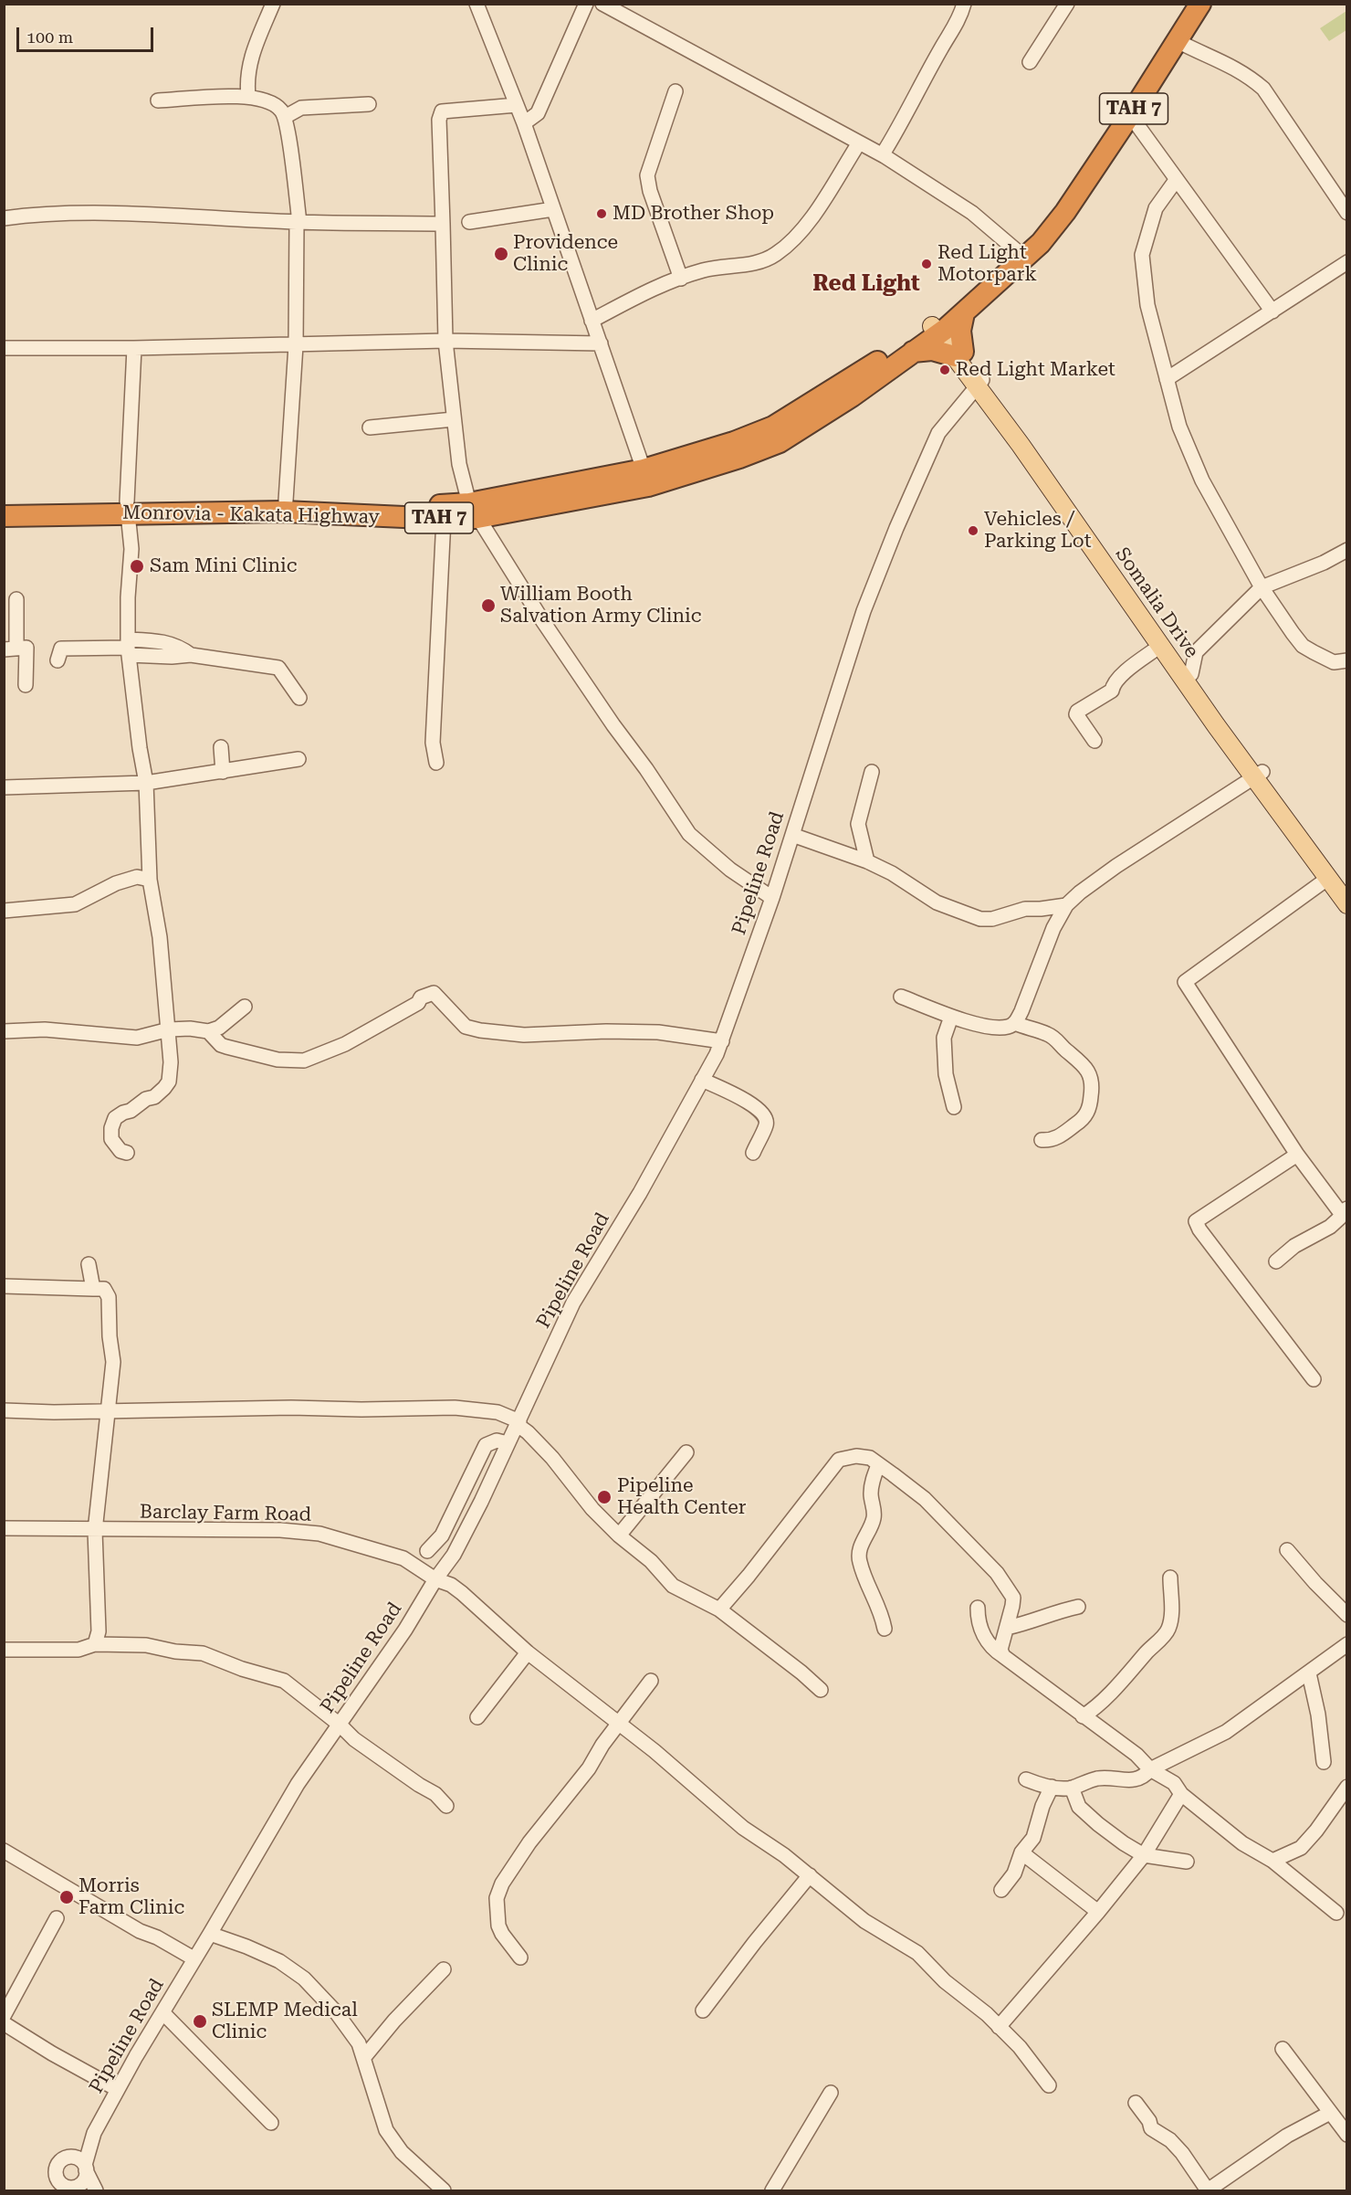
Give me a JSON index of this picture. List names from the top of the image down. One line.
{"streets":{"highway":["TAH 7","Monrovia - Kakata Highway"],"main road":["Somalia Drive"],"street":["Pipeline Road","Barclay Farm Road"]},"crossings":[["TAH 7","Monrovia - Kakata Highway"],["TAH 7","Somalia Drive"],["Monrovia - Kakata Highway","Somalia Drive"],["Somalia Drive","Pipeline Road"],["Pipeline Road","Barclay Farm Road"]],"districts":["Red Light"],"places":["MD Brother Shop","Providence Clinic","Red Light Motorpark","Red Light Market","Vehicles / Parking Lot","Sam Mini Clinic","William Booth Salvation Army Clinic","Pipeline Health Center","Morris Farm Clinic","SLEMP Medical Clinic"],"scale_bar":"100 m"}
